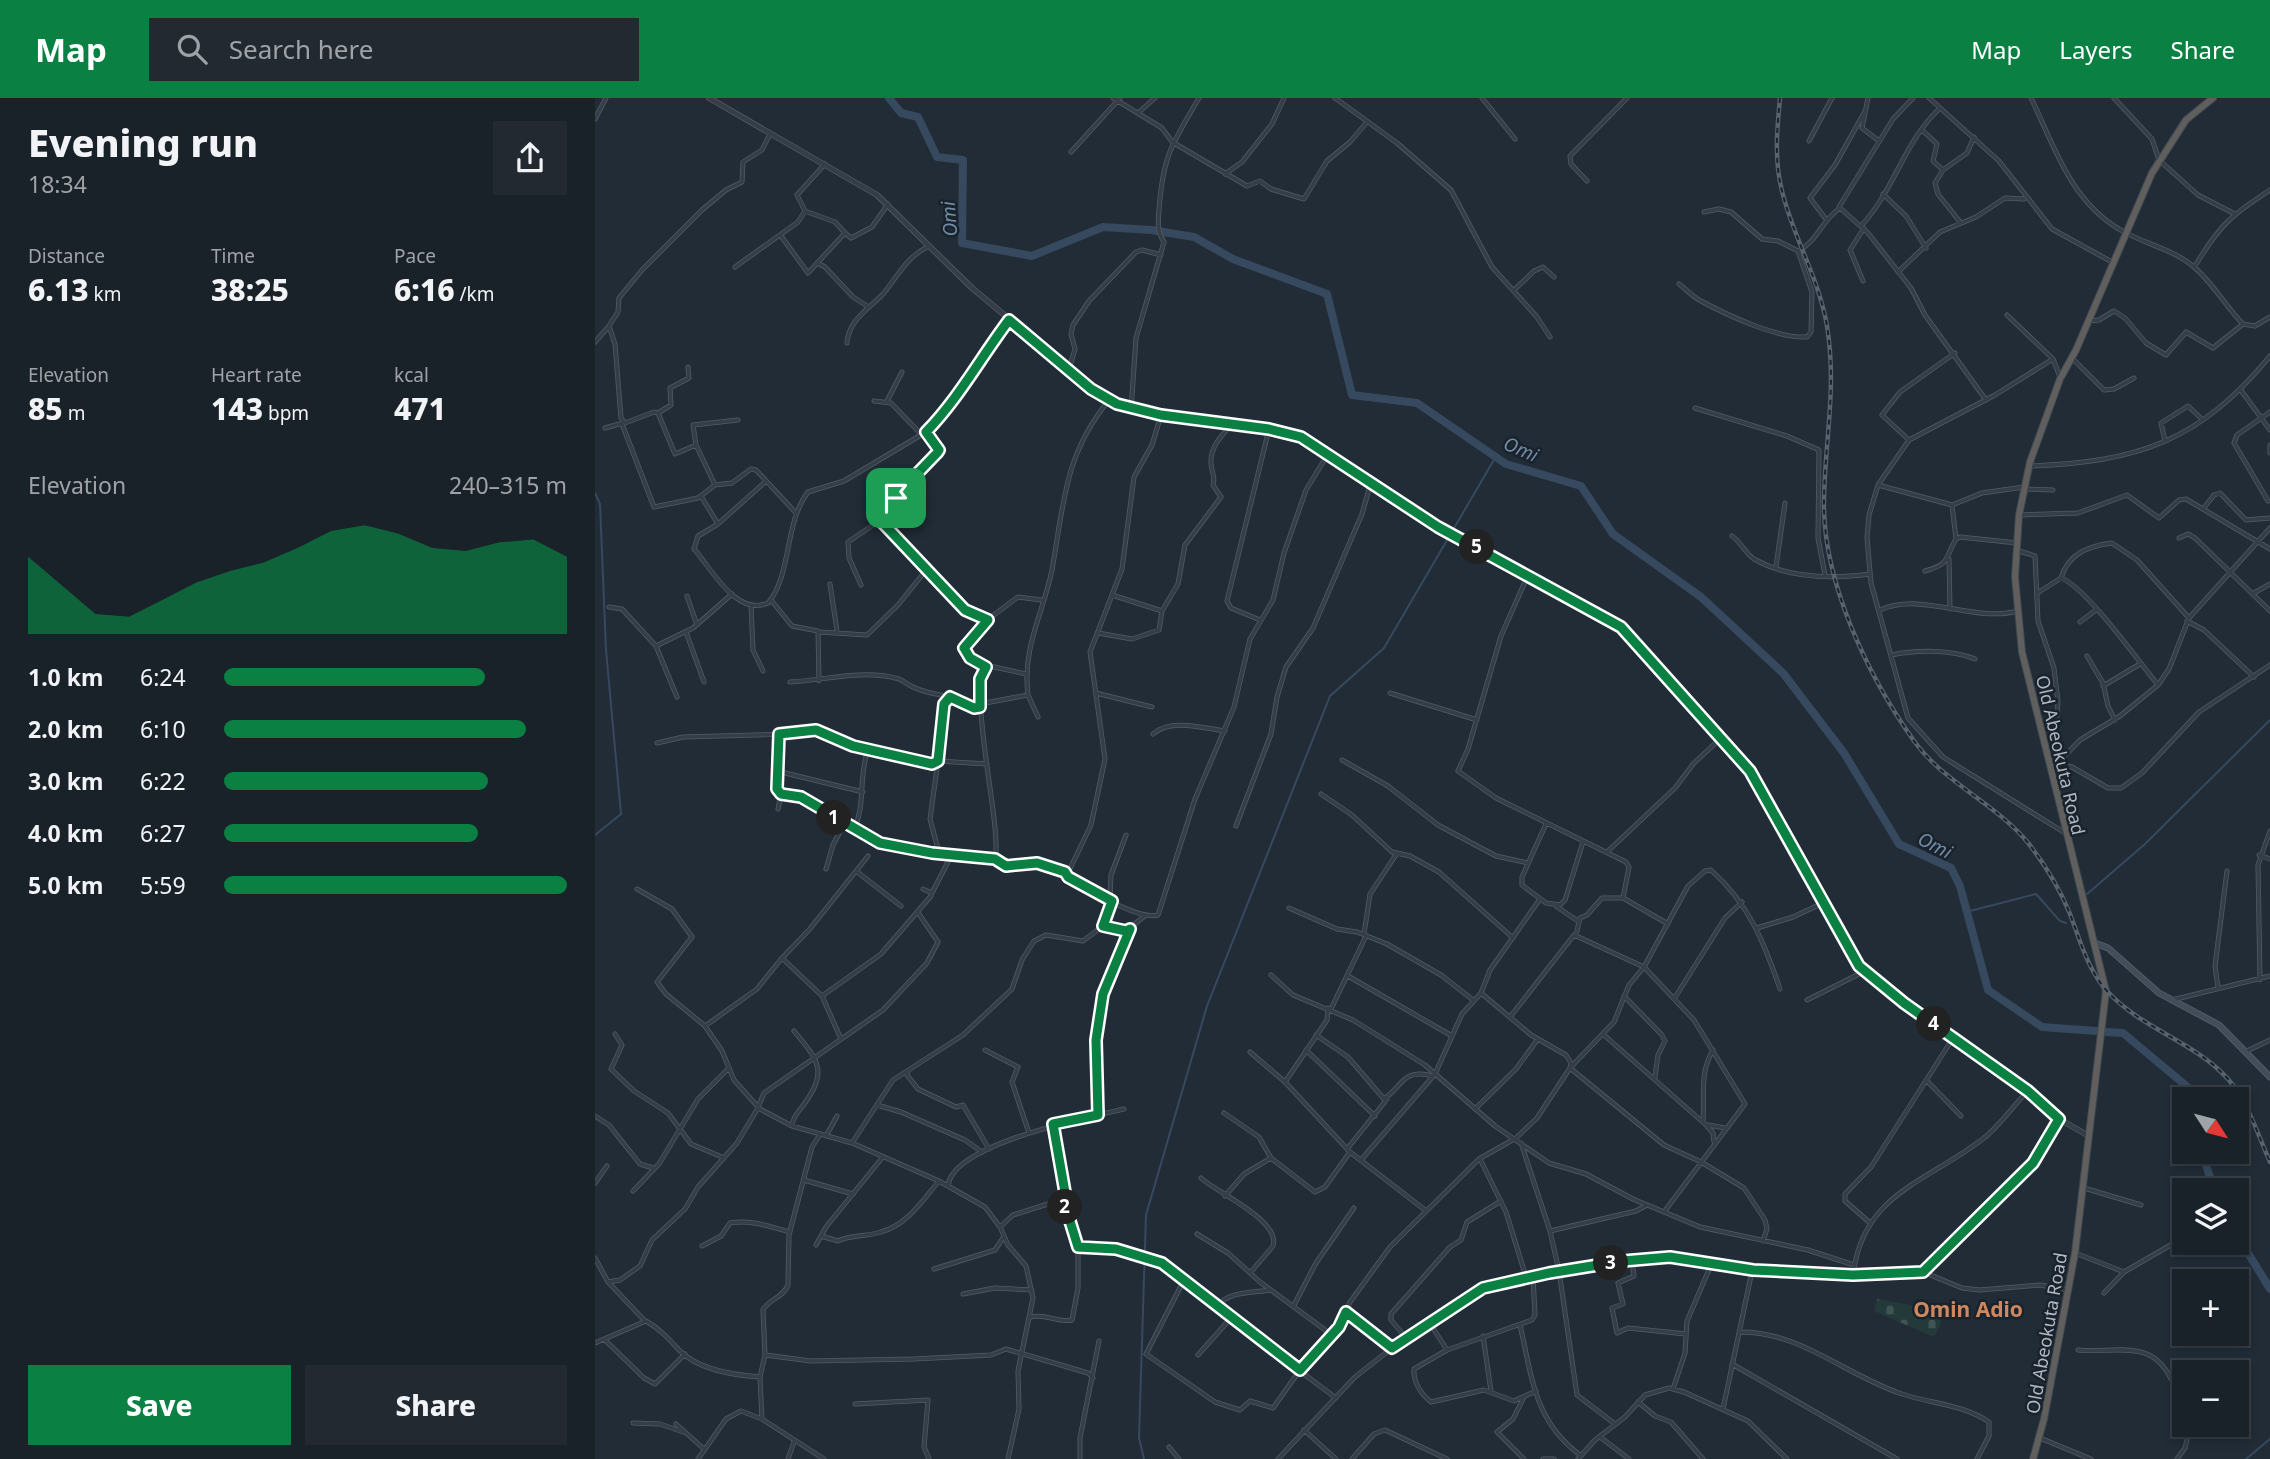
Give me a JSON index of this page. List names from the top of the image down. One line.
{"streets":{"highway":["Old Abeokuta Road"]},"districts":["Omin Adio"],"water":["Omi"],"north":"bottom right","page":{"header":"Map","search":"Search here","nav":["Map","Layers","Share"],"heading":["Evening run","18:34"],"stats":[["Distance","6.13 km"],["Time","38:25"],["Pace","6:16 /km"],["Elevation","85 m"],["Heart rate","143 bpm"],["kcal","471"]],"chart":["Elevation","240–315 m"],"pins":["5","1","4","2","3"],"list":[{"name":"1.0 km","note":"6:24"},{"name":"2.0 km","note":"6:10"},{"name":"3.0 km","note":"6:22"},{"name":"4.0 km","note":"6:27"},{"name":"5.0 km","note":"5:59"}],"map_buttons":["+","−"],"buttons":["Save","Share"]}}
